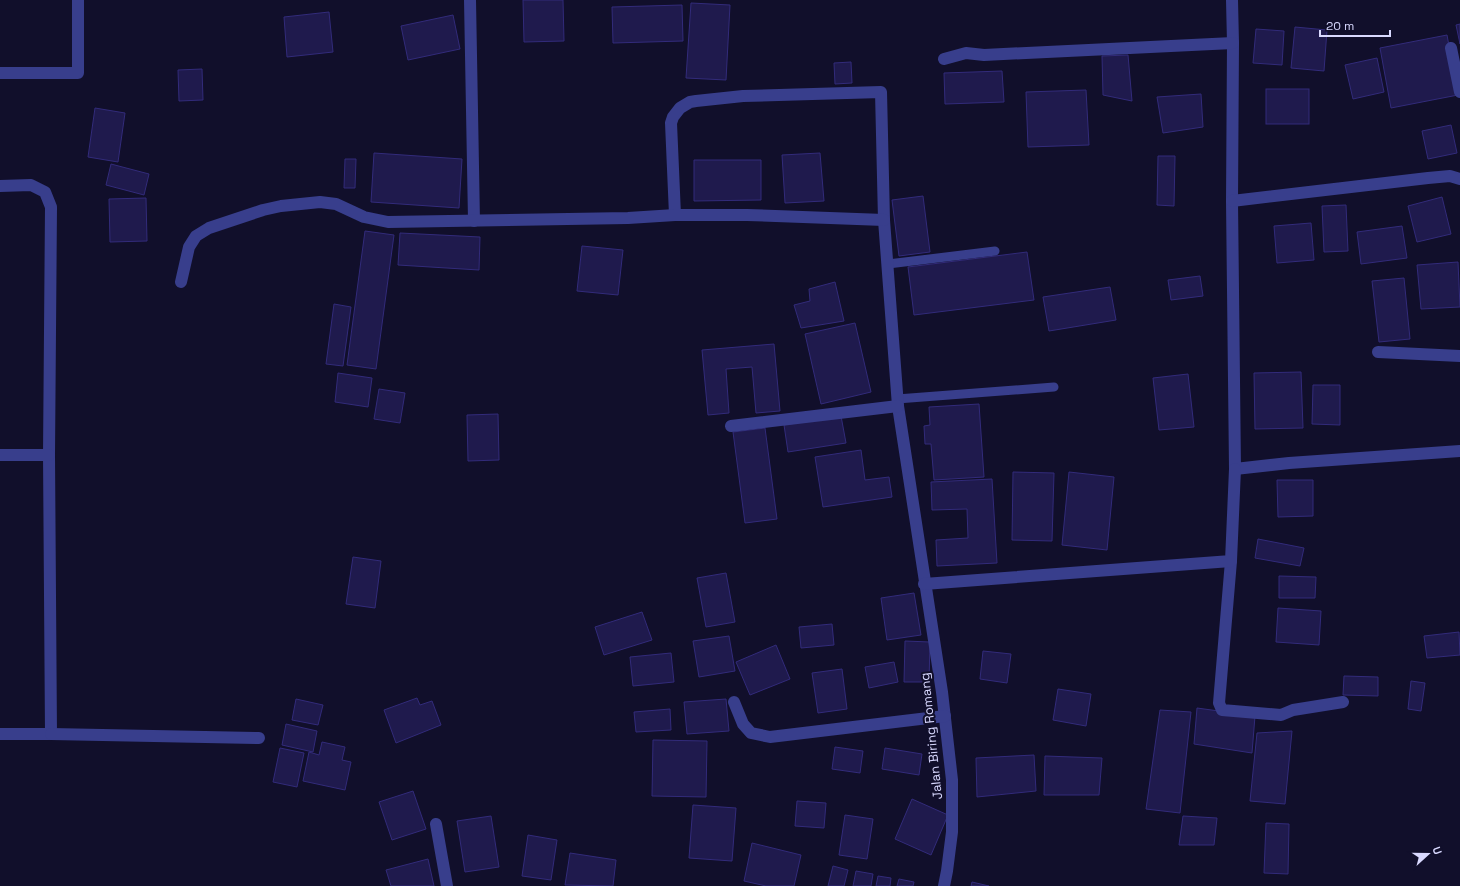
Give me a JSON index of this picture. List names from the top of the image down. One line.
{"streets":{"street":["Jalan Biring Romang"]},"scale_bar":"20 m","north":"right"}
